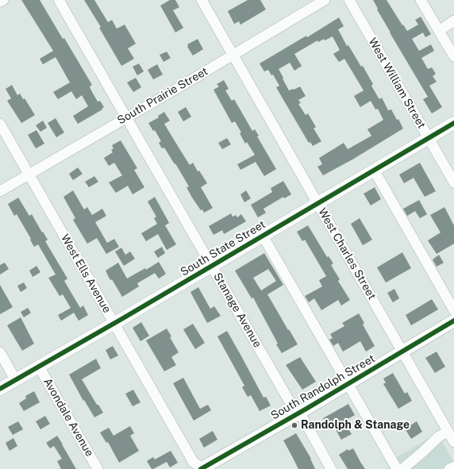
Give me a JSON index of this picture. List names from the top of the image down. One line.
{"streets":{"main road":["South State Street","South Randolph Street"],"street":["West William Street","South Prairie Street","West Charles Street","West Ells Avenue","Stanage Avenue","Avondale Avenue"]},"crossings":[["West William Street","South State Street"],["South Prairie Street","West Charles Street"],["South Prairie Street","West Ells Avenue"],["South Prairie Street","Stanage Avenue"],["South State Street","West Charles Street"],["South State Street","West Ells Avenue"],["South State Street","Stanage Avenue"],["South State Street","Avondale Avenue"],["West Charles Street","South Randolph Street"],["West Ells Avenue","South Randolph Street"],["Stanage Avenue","South Randolph Street"]],"places":["Randolph & Stanage"]}
